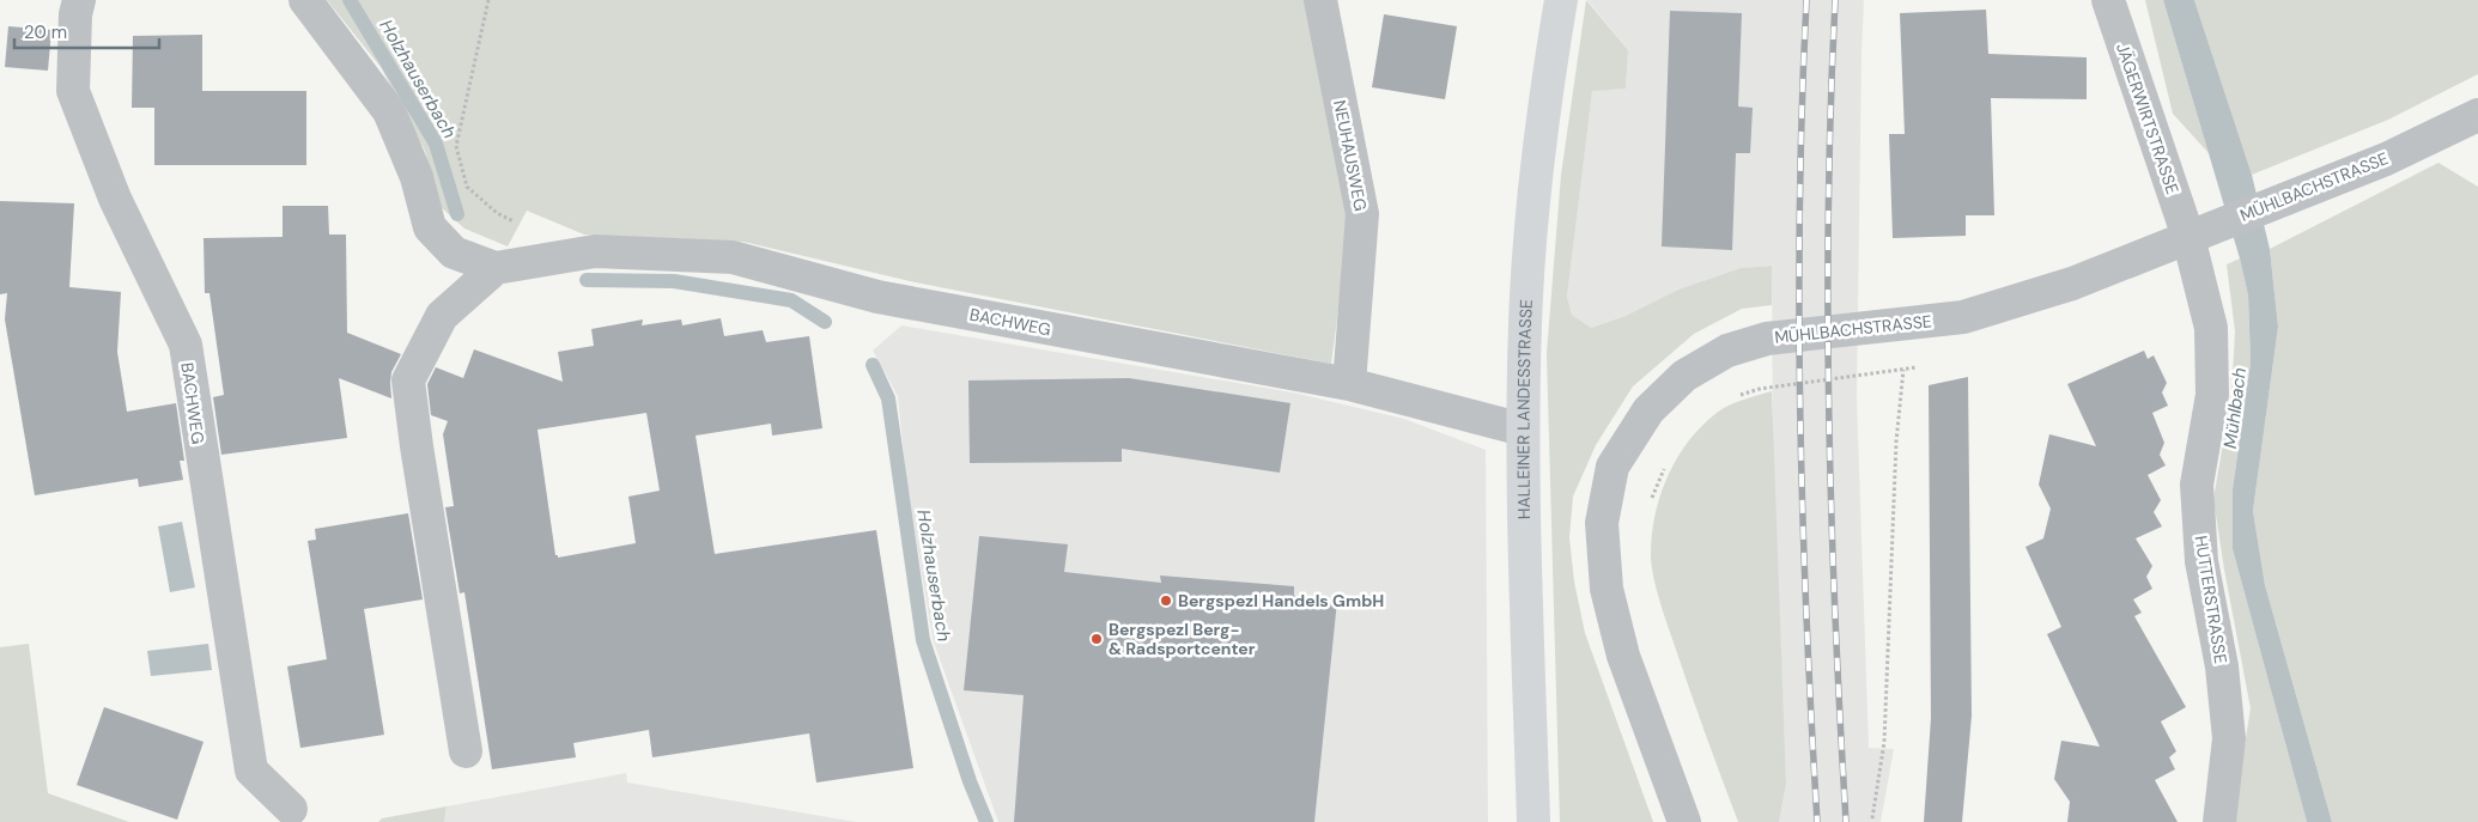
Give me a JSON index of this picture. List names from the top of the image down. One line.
{"streets":{"main road":["HALLEINER LANDESSTRASSE"],"street":["JÄGERWIRTSTRASSE","NEUHAUSWEG","MÜHLBACHSTRASSE","BACHWEG","HUTTERSTRASSE"]},"crossings":[["JÄGERWIRTSTRASSE","MÜHLBACHSTRASSE"],["JÄGERWIRTSTRASSE","HUTTERSTRASSE"],["NEUHAUSWEG","BACHWEG"],["MÜHLBACHSTRASSE","HUTTERSTRASSE"],["BACHWEG","HALLEINER LANDESSTRASSE"]],"water":["Holzhauserbach","Mühlbach"],"places":["Bergspezl Handels GmbH","Bergspezl Berg- & Radsportcenter"],"scale_bar":"20 m"}
